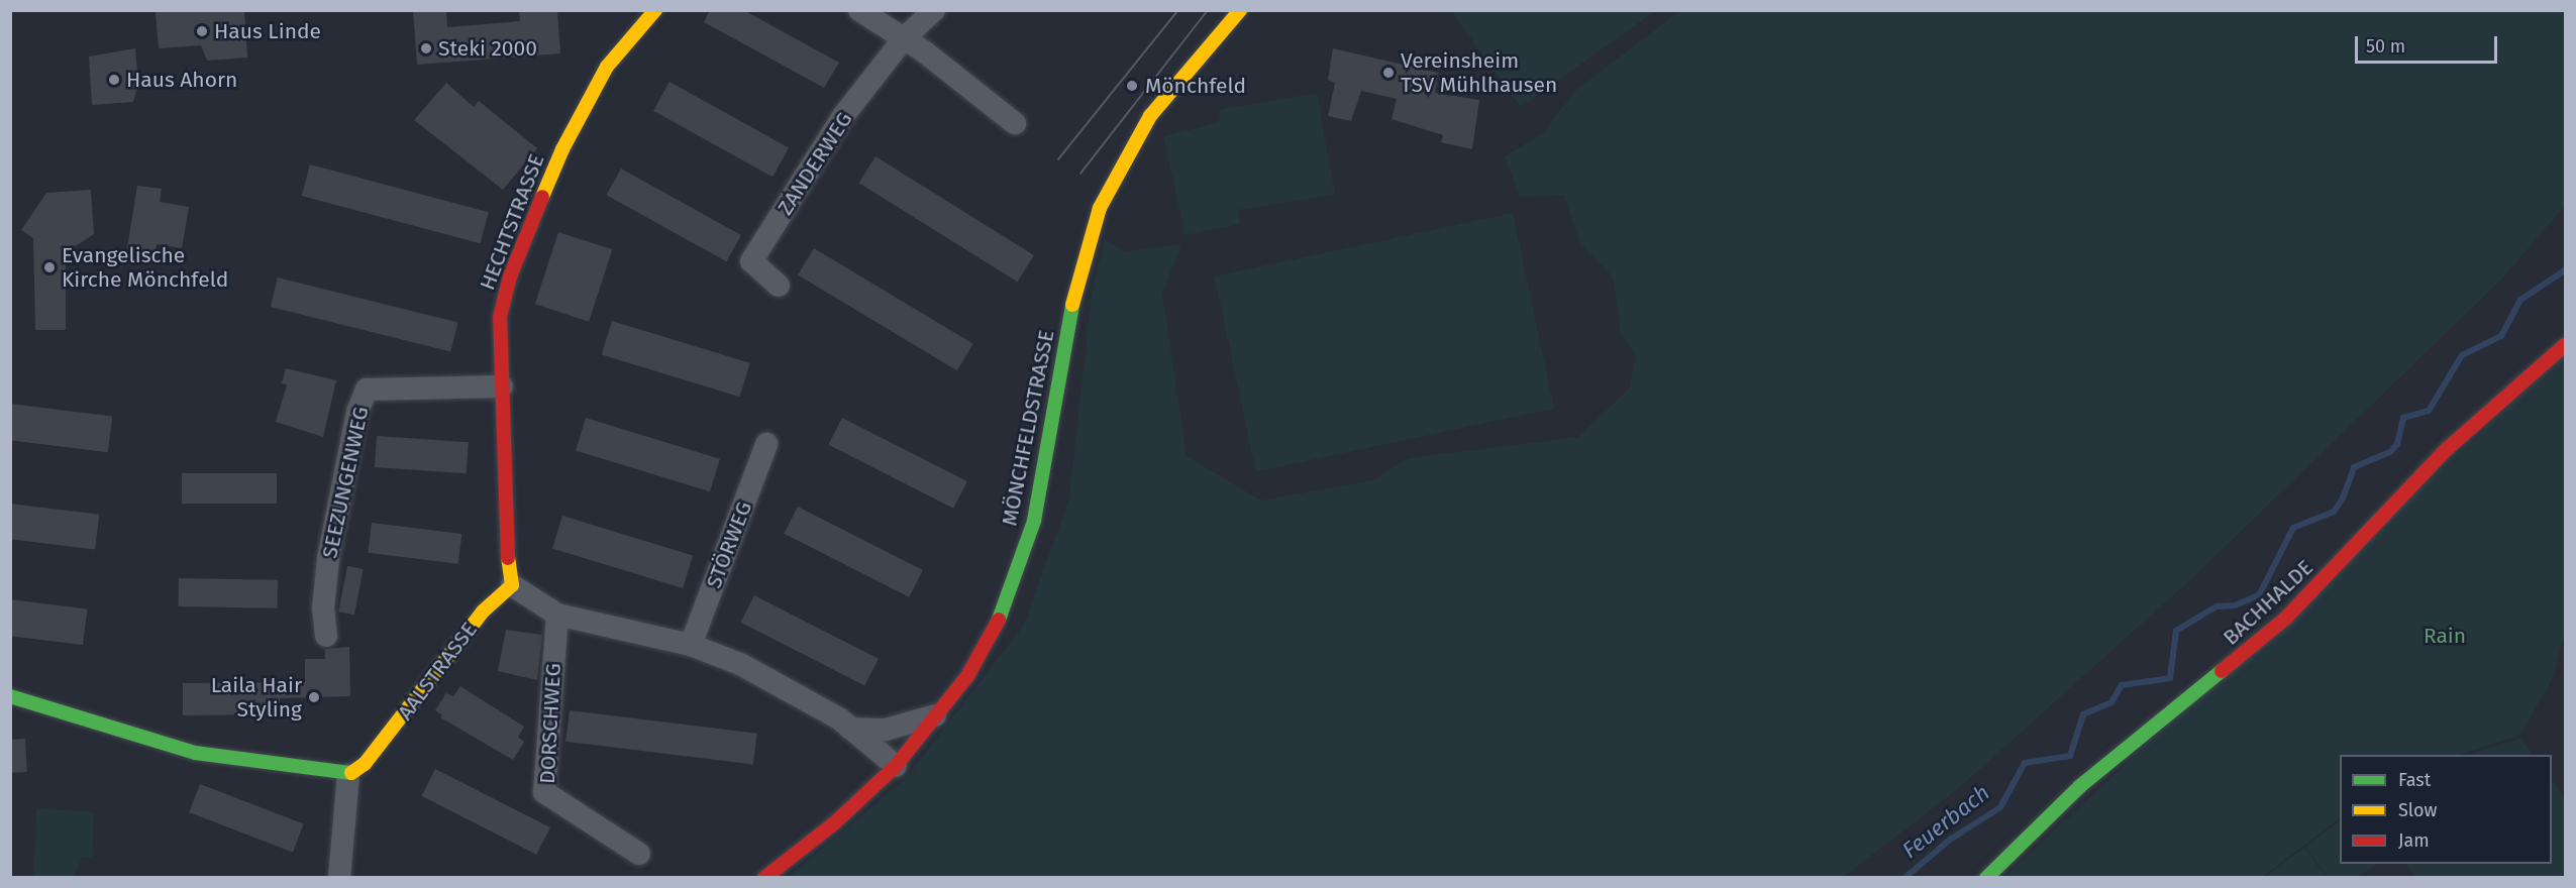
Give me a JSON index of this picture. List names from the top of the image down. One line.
{"streets":{"street":["ZANDERWEG","HECHTSTRASSE","MÖNCHFELDSTRASSE","SEEZUNGENWEG","STÖRWEG","BACHHALDE","AALSTRASSE","DORSCHWEG"]},"crossings":[["HECHTSTRASSE","SEEZUNGENWEG"],["HECHTSTRASSE","AALSTRASSE"]],"water":["Feuerbach"],"parks":["Rain"],"places":["Haus Linde","Steki 2000","Vereinsheim TSV Mühlhausen","Haus Ahorn","Mönchfeld","Evangelische Kirche Mönchfeld","Laila Hair Styling"],"legend":["Fast","Slow","Jam"],"scale_bar":"50 m"}
